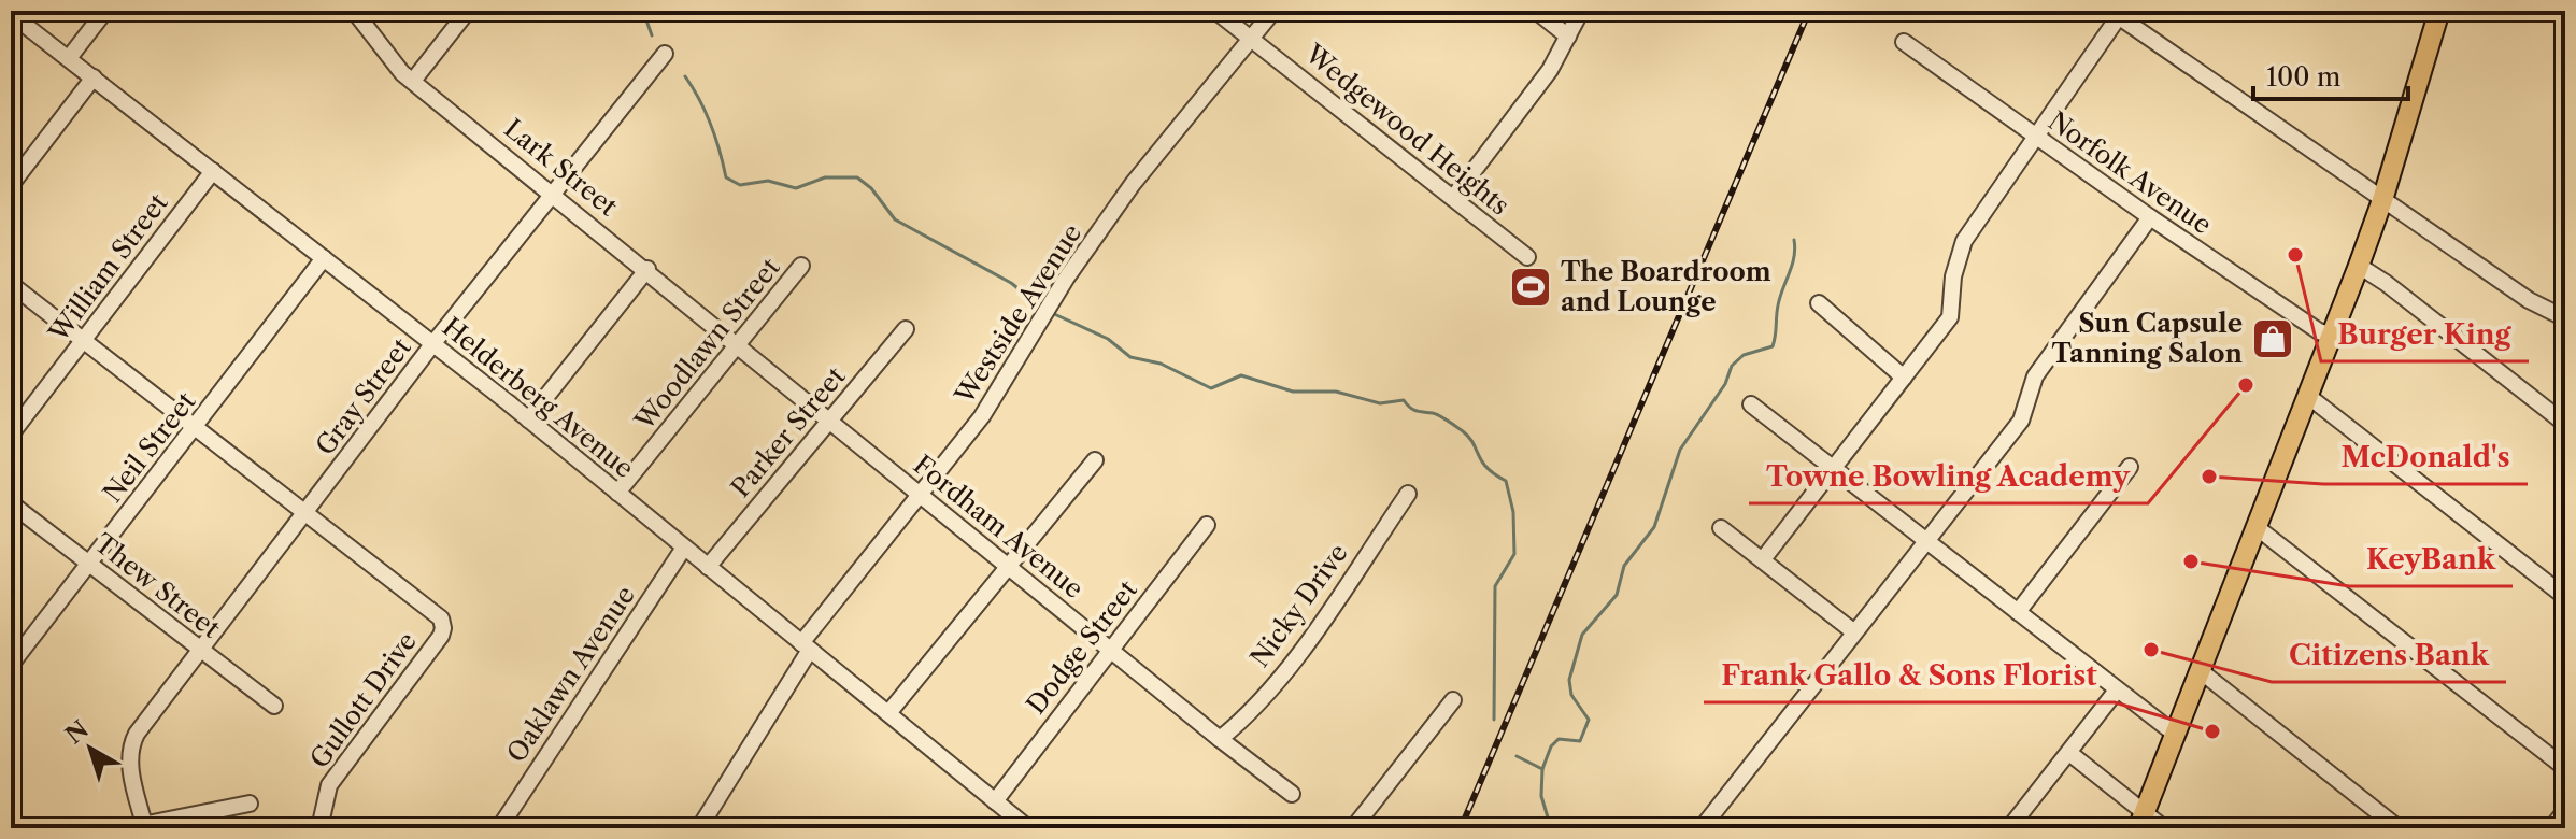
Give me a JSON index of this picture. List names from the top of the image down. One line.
{"streets":{"street":["Wedgewood Heights","Lark Street","Norfolk Avenue","William Street","Westside Avenue","Woodlawn Street","Gray Street","Helderberg Avenue","Parker Street","Neil Street","Fordham Avenue","Thew Street","Nicky Drive","Dodge Street","Oaklawn Avenue","Gullott Drive"]},"crossings":[["Wedgewood Heights","Westside Avenue"],["Lark Street","Gray Street"],["Lark Street","Fordham Avenue"],["William Street","Helderberg Avenue"],["Westside Avenue","Helderberg Avenue"],["Westside Avenue","Fordham Avenue"],["Woodlawn Street","Helderberg Avenue"],["Woodlawn Street","Fordham Avenue"],["Gray Street","Helderberg Avenue"],["Gray Street","Thew Street"],["Gray Street","Gullott Drive"],["Helderberg Avenue","Parker Street"],["Helderberg Avenue","Neil Street"],["Helderberg Avenue","Dodge Street"],["Helderberg Avenue","Oaklawn Avenue"],["Parker Street","Fordham Avenue"],["Neil Street","Thew Street"],["Fordham Avenue","Nicky Drive"],["Fordham Avenue","Dodge Street"]],"places":{"other":["Burger King","Towne Bowling Academy","McDonald's","KeyBank","Citizens Bank","Frank Gallo & Sons Florist"],"sports":["The Boardroom and Lounge"],"shop":["Sun Capsule Tanning Salon"]},"scale_bar":"100 m","north":"top left"}
